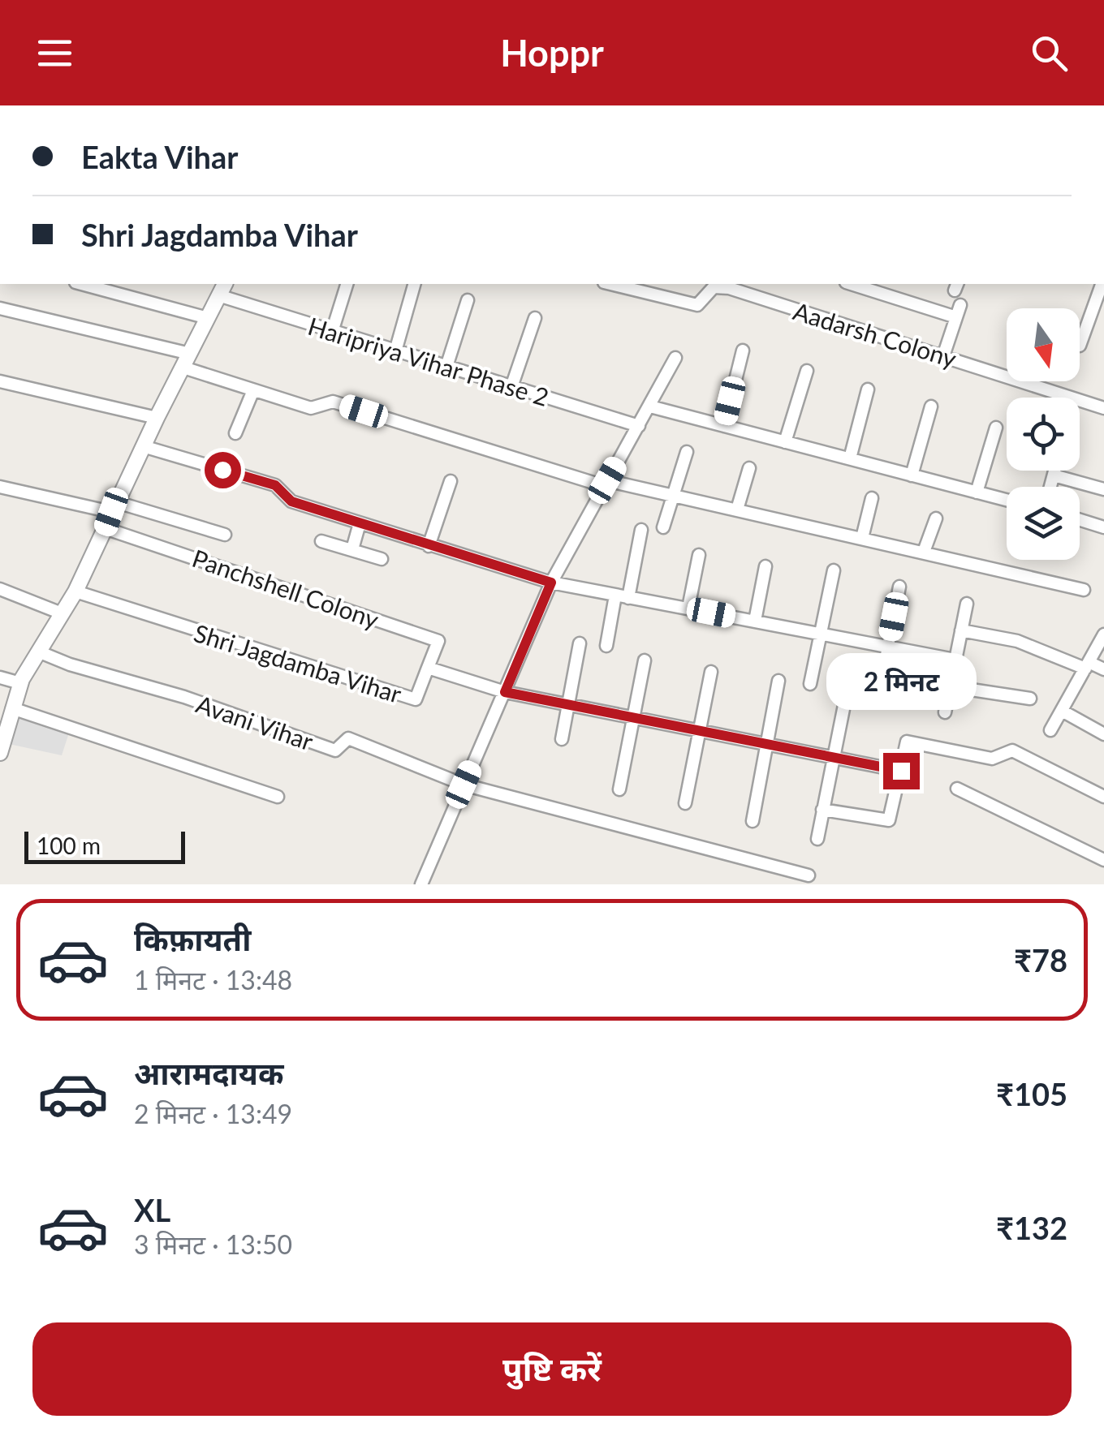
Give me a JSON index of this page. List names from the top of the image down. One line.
{"streets":{"street":["Aadarsh Colony","Haripriya Vihar Phase 2","Panchshell Colony","Shri Jagdamba Vihar","Avani Vihar"]},"crossings":[["Panchshell Colony","Shri Jagdamba Vihar"]],"scale_bar":"100 m","north":"bottom","page":{"header":"Hoppr","banner":["Eakta Vihar","Shri Jagdamba Vihar"],"bubble":"2 मिनट","scale":"100 m","list":[{"name":"किफ़ायती","note":"1 मिनट · 13:48","value":"₹78"},{"name":"आरामदायक","note":"2 मिनट · 13:49","value":"₹105"},{"name":"XL","note":"3 मिनट · 13:50","value":"₹132"}],"buttons":"पुष्टि करें"}}
